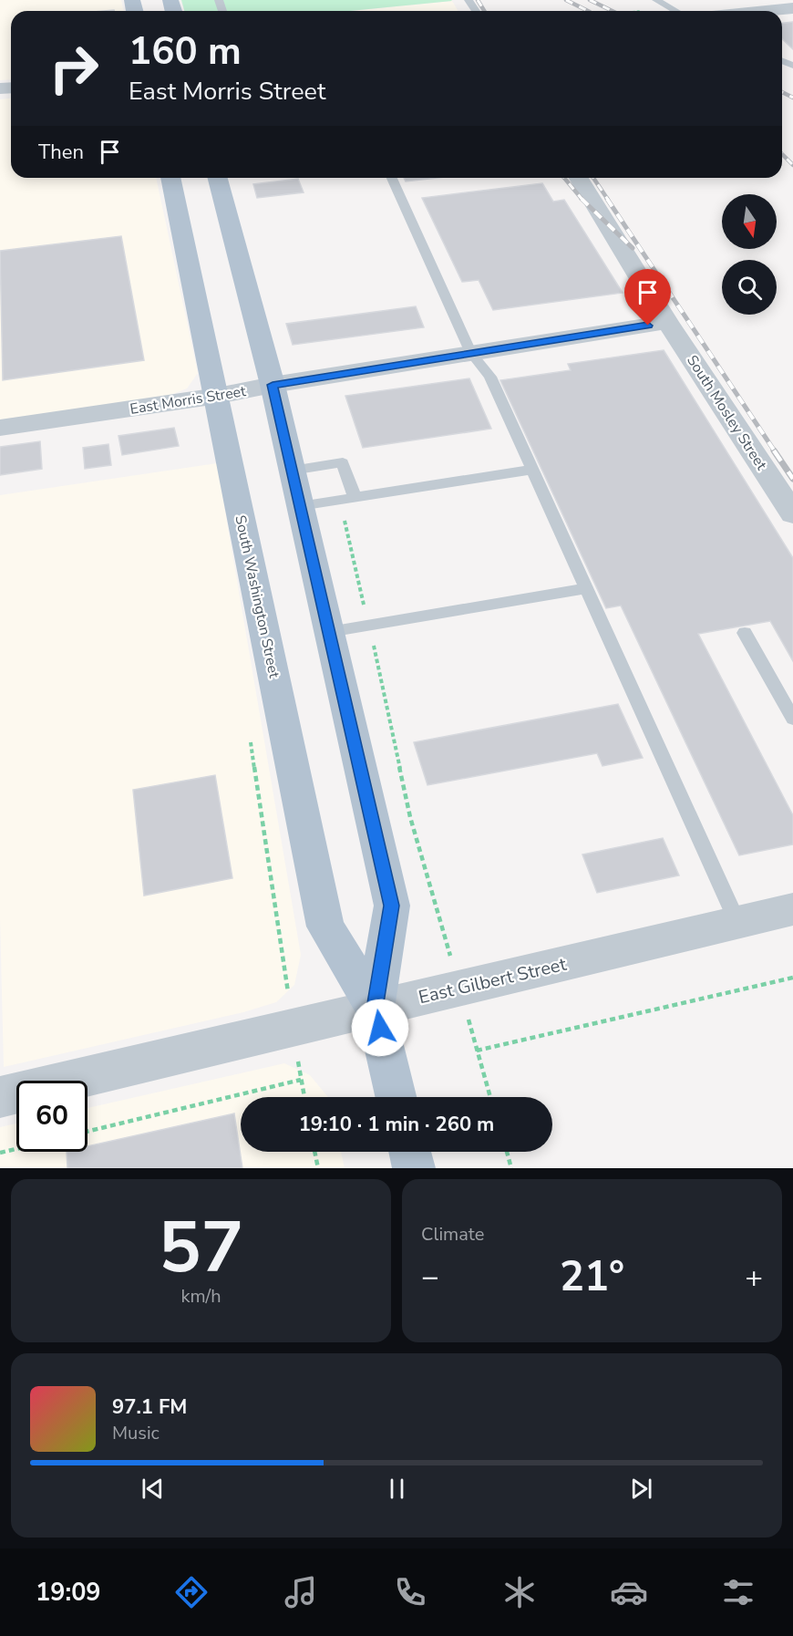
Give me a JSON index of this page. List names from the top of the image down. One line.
{"streets":{"main road":["South Washington Street"],"street":["East Morris Street","South Mosley Street","East Gilbert Street"]},"crossings":[["East Morris Street","South Mosley Street"],["East Morris Street","South Washington Street"],["South Washington Street","East Gilbert Street"]],"north":"bottom","page":{"turn":["160 m","East Morris Street"],"then":"Then","limit":"60","trip":"19:10 · 1 min · 260 m","tile":[["57","km/h"],"Climate"],"heat":["−","21°","+"],"song":["97.1 FM","Music"],"tabs":"19:09"}}
